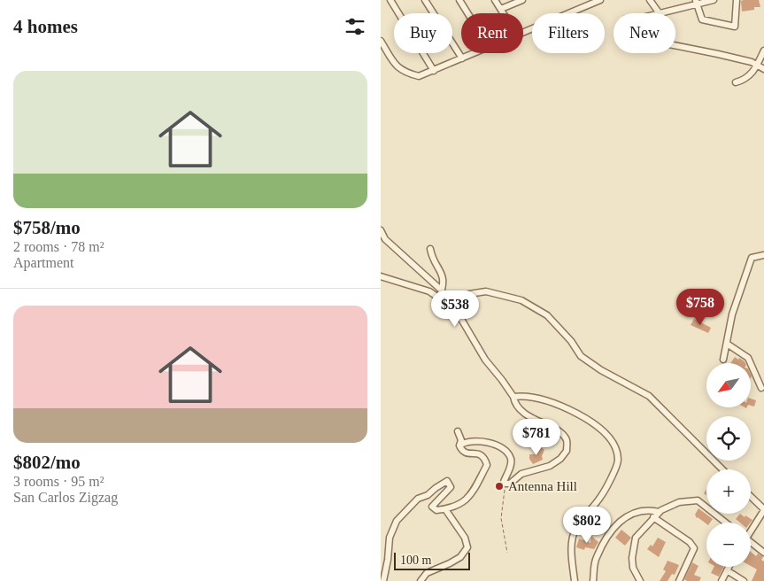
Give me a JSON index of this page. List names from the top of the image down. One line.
{"places":["Antenna Hill"],"scale_bar":"100 m","north":"bottom left","page":{"heading":"4 homes","chip":["Buy","Rent","Filters","New"],"list":[{"name":"$758/mo","note":"2 rooms · 78 m² · Apartment"},{"name":"$802/mo","note":"3 rooms · 95 m² · San Carlos Zigzag"}],"price":["$758","$538","$781","$802"],"map_buttons":["+","−"],"scale":"100 m"}}
